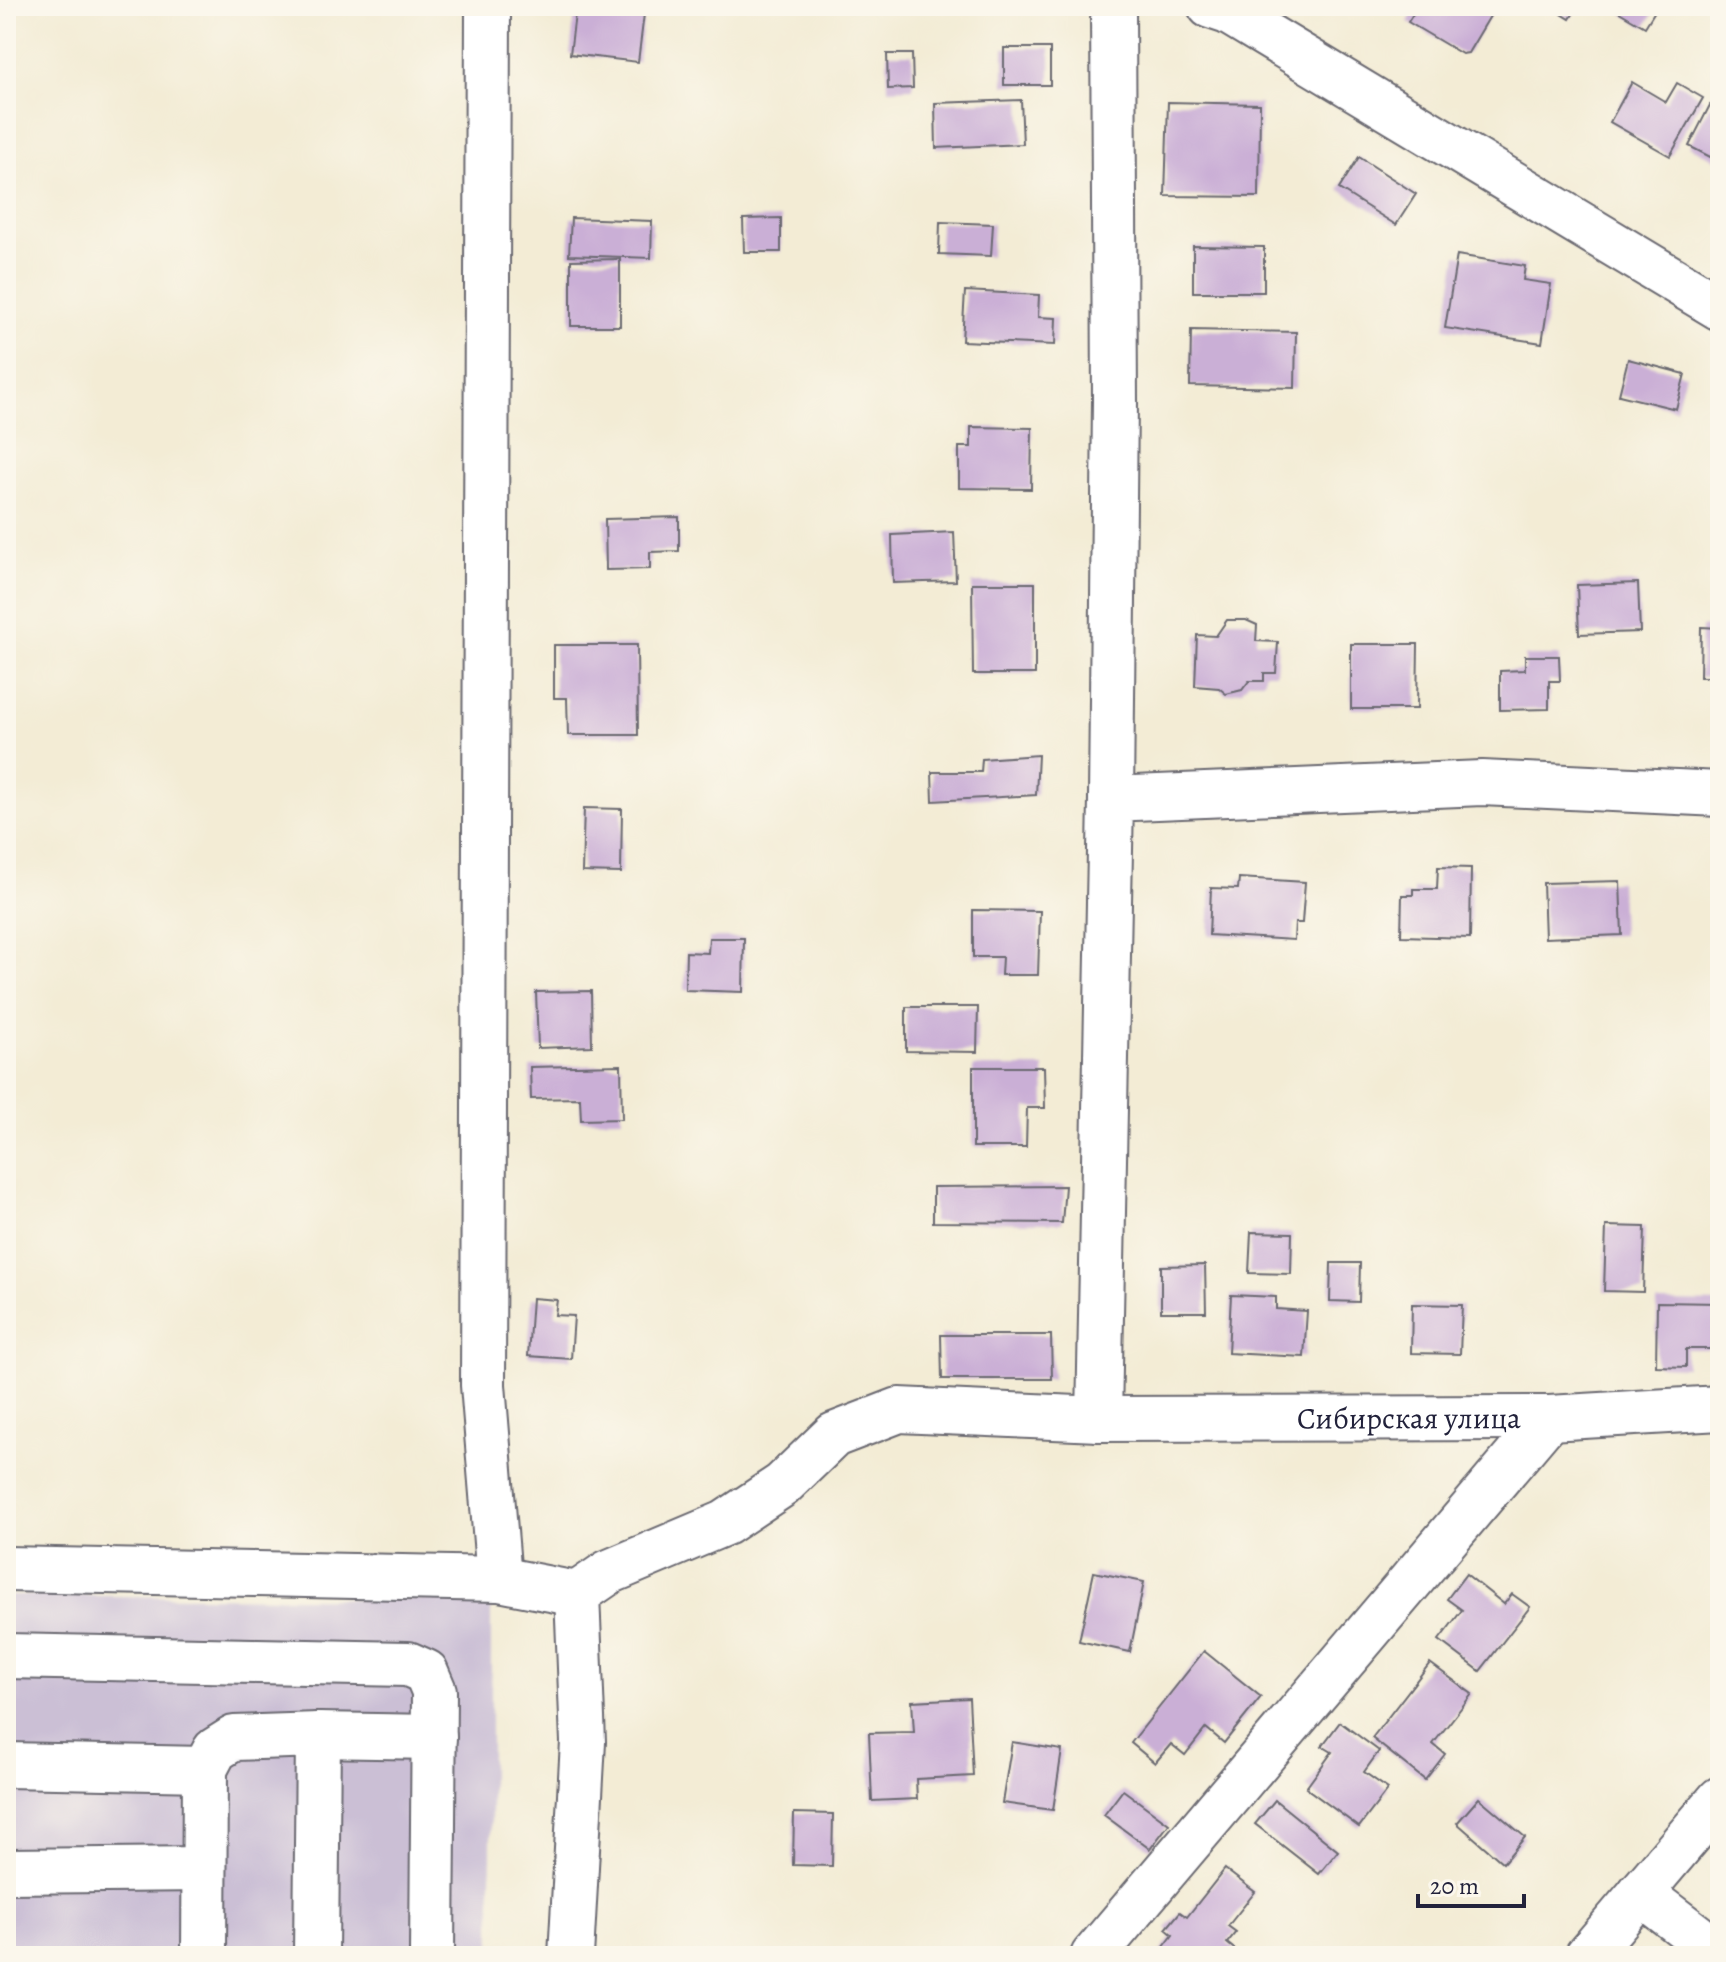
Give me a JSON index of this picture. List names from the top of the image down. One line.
{"streets":{"street":["Сибирская улица"]},"scale_bar":"20 m"}
